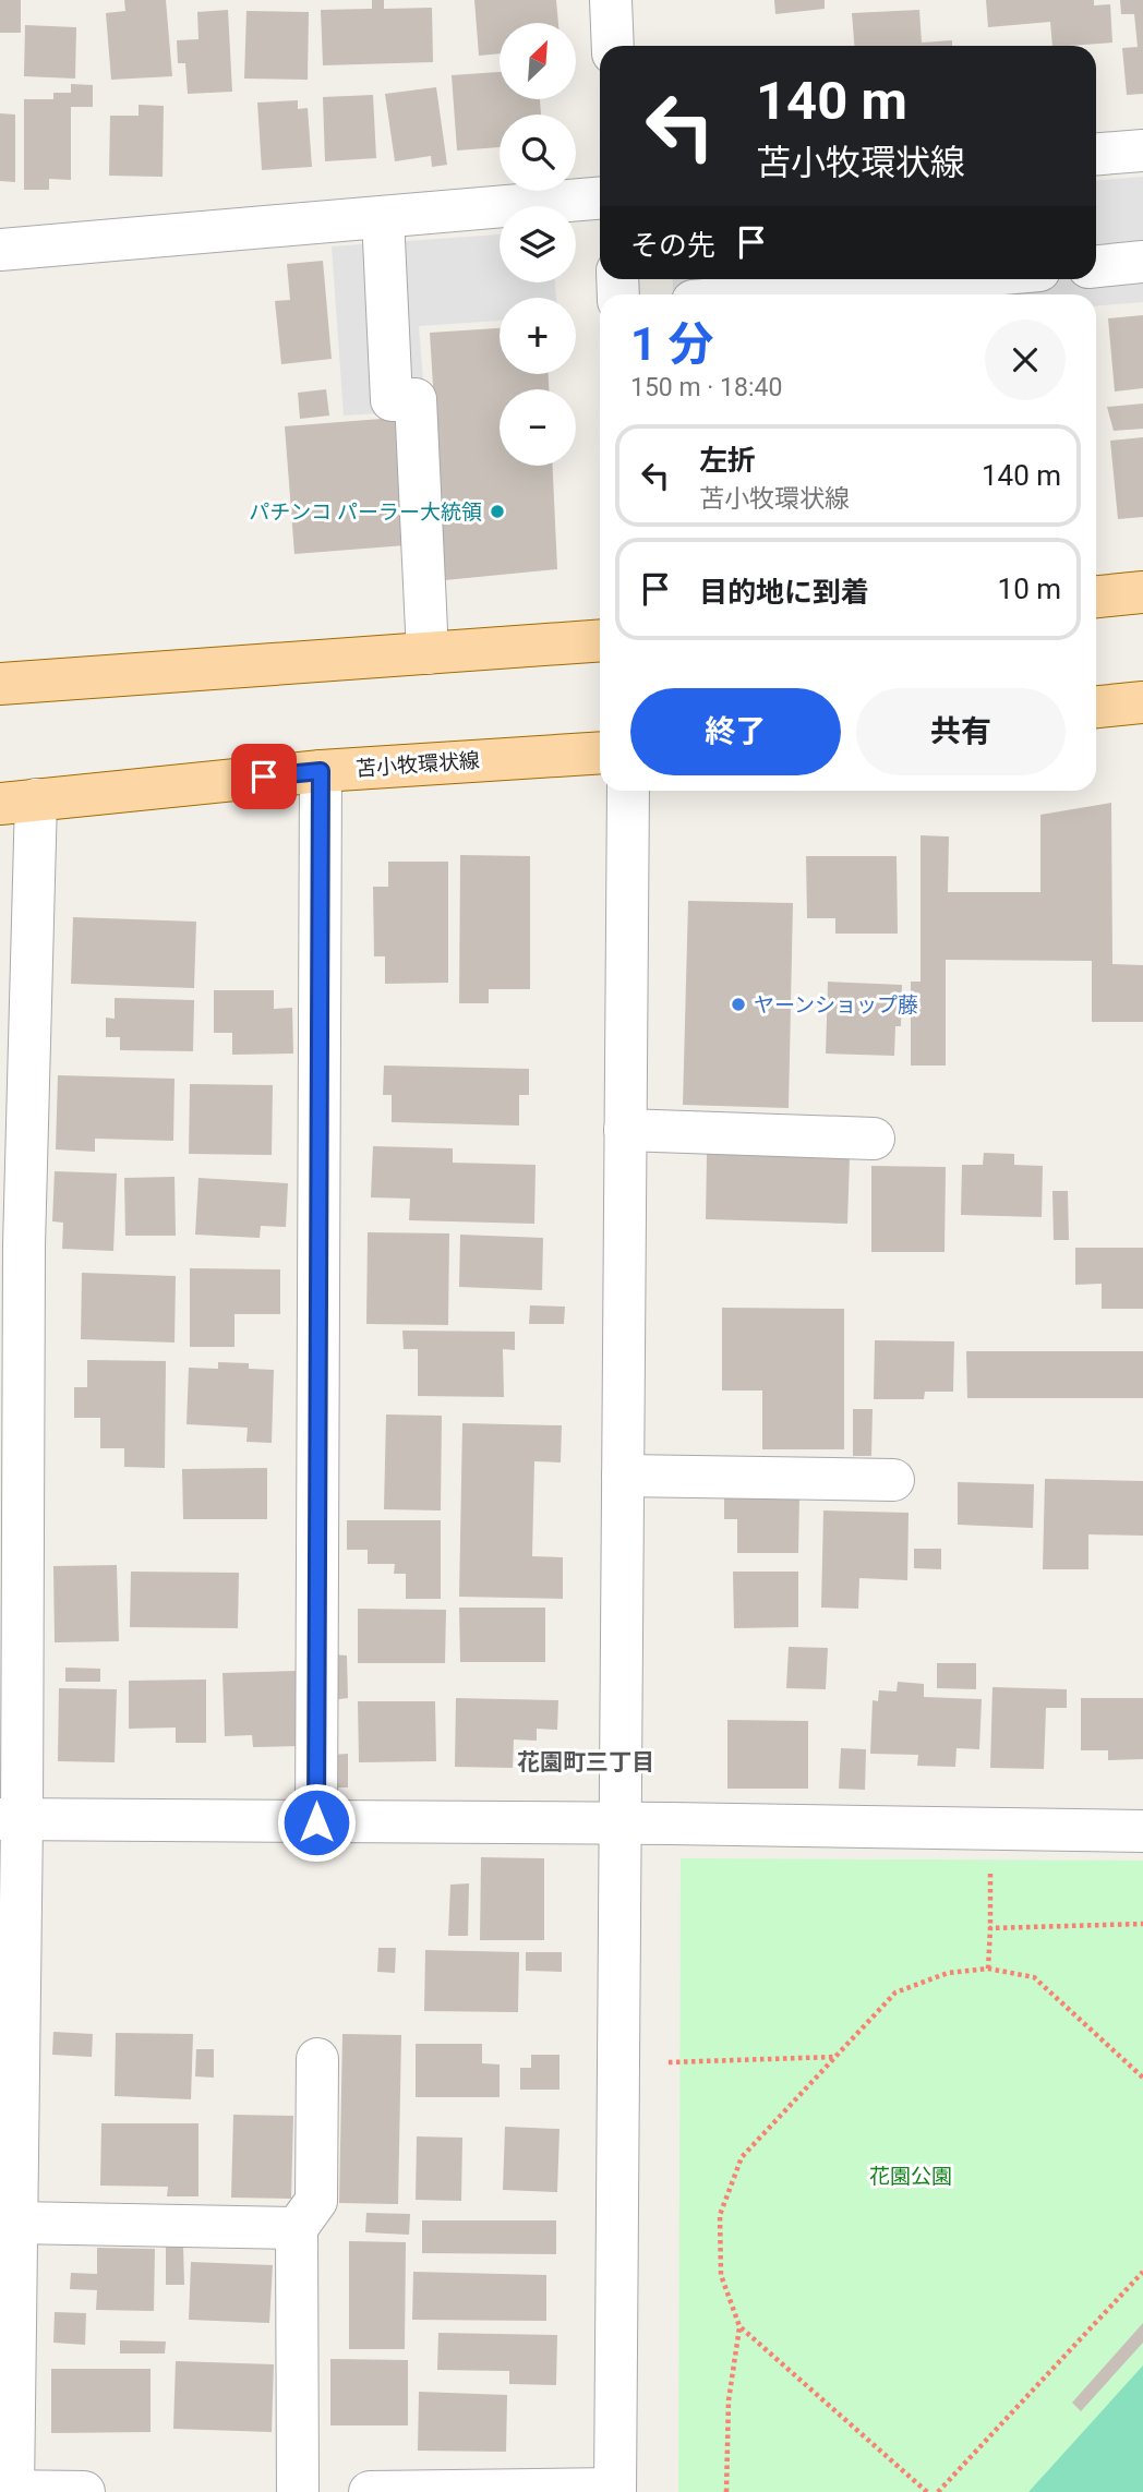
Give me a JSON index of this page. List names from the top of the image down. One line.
{"streets":{"main road":["苫小牧環状線"]},"districts":["花園町三丁目"],"parks":["花園公園"],"places":["パチンコ パーラー大統領","ヤーンショップ藤"],"north":"top right","page":{"map_buttons":["+","−"],"turn":["140 m","苫小牧環状線"],"then":"その先","heading":["1 分","150 m · 18:40"],"list":[{"name":"左折","note":"苫小牧環状線","value":"140 m"},{"name":"目的地に到着","value":"10 m"}],"buttons":["終了","共有"]}}
